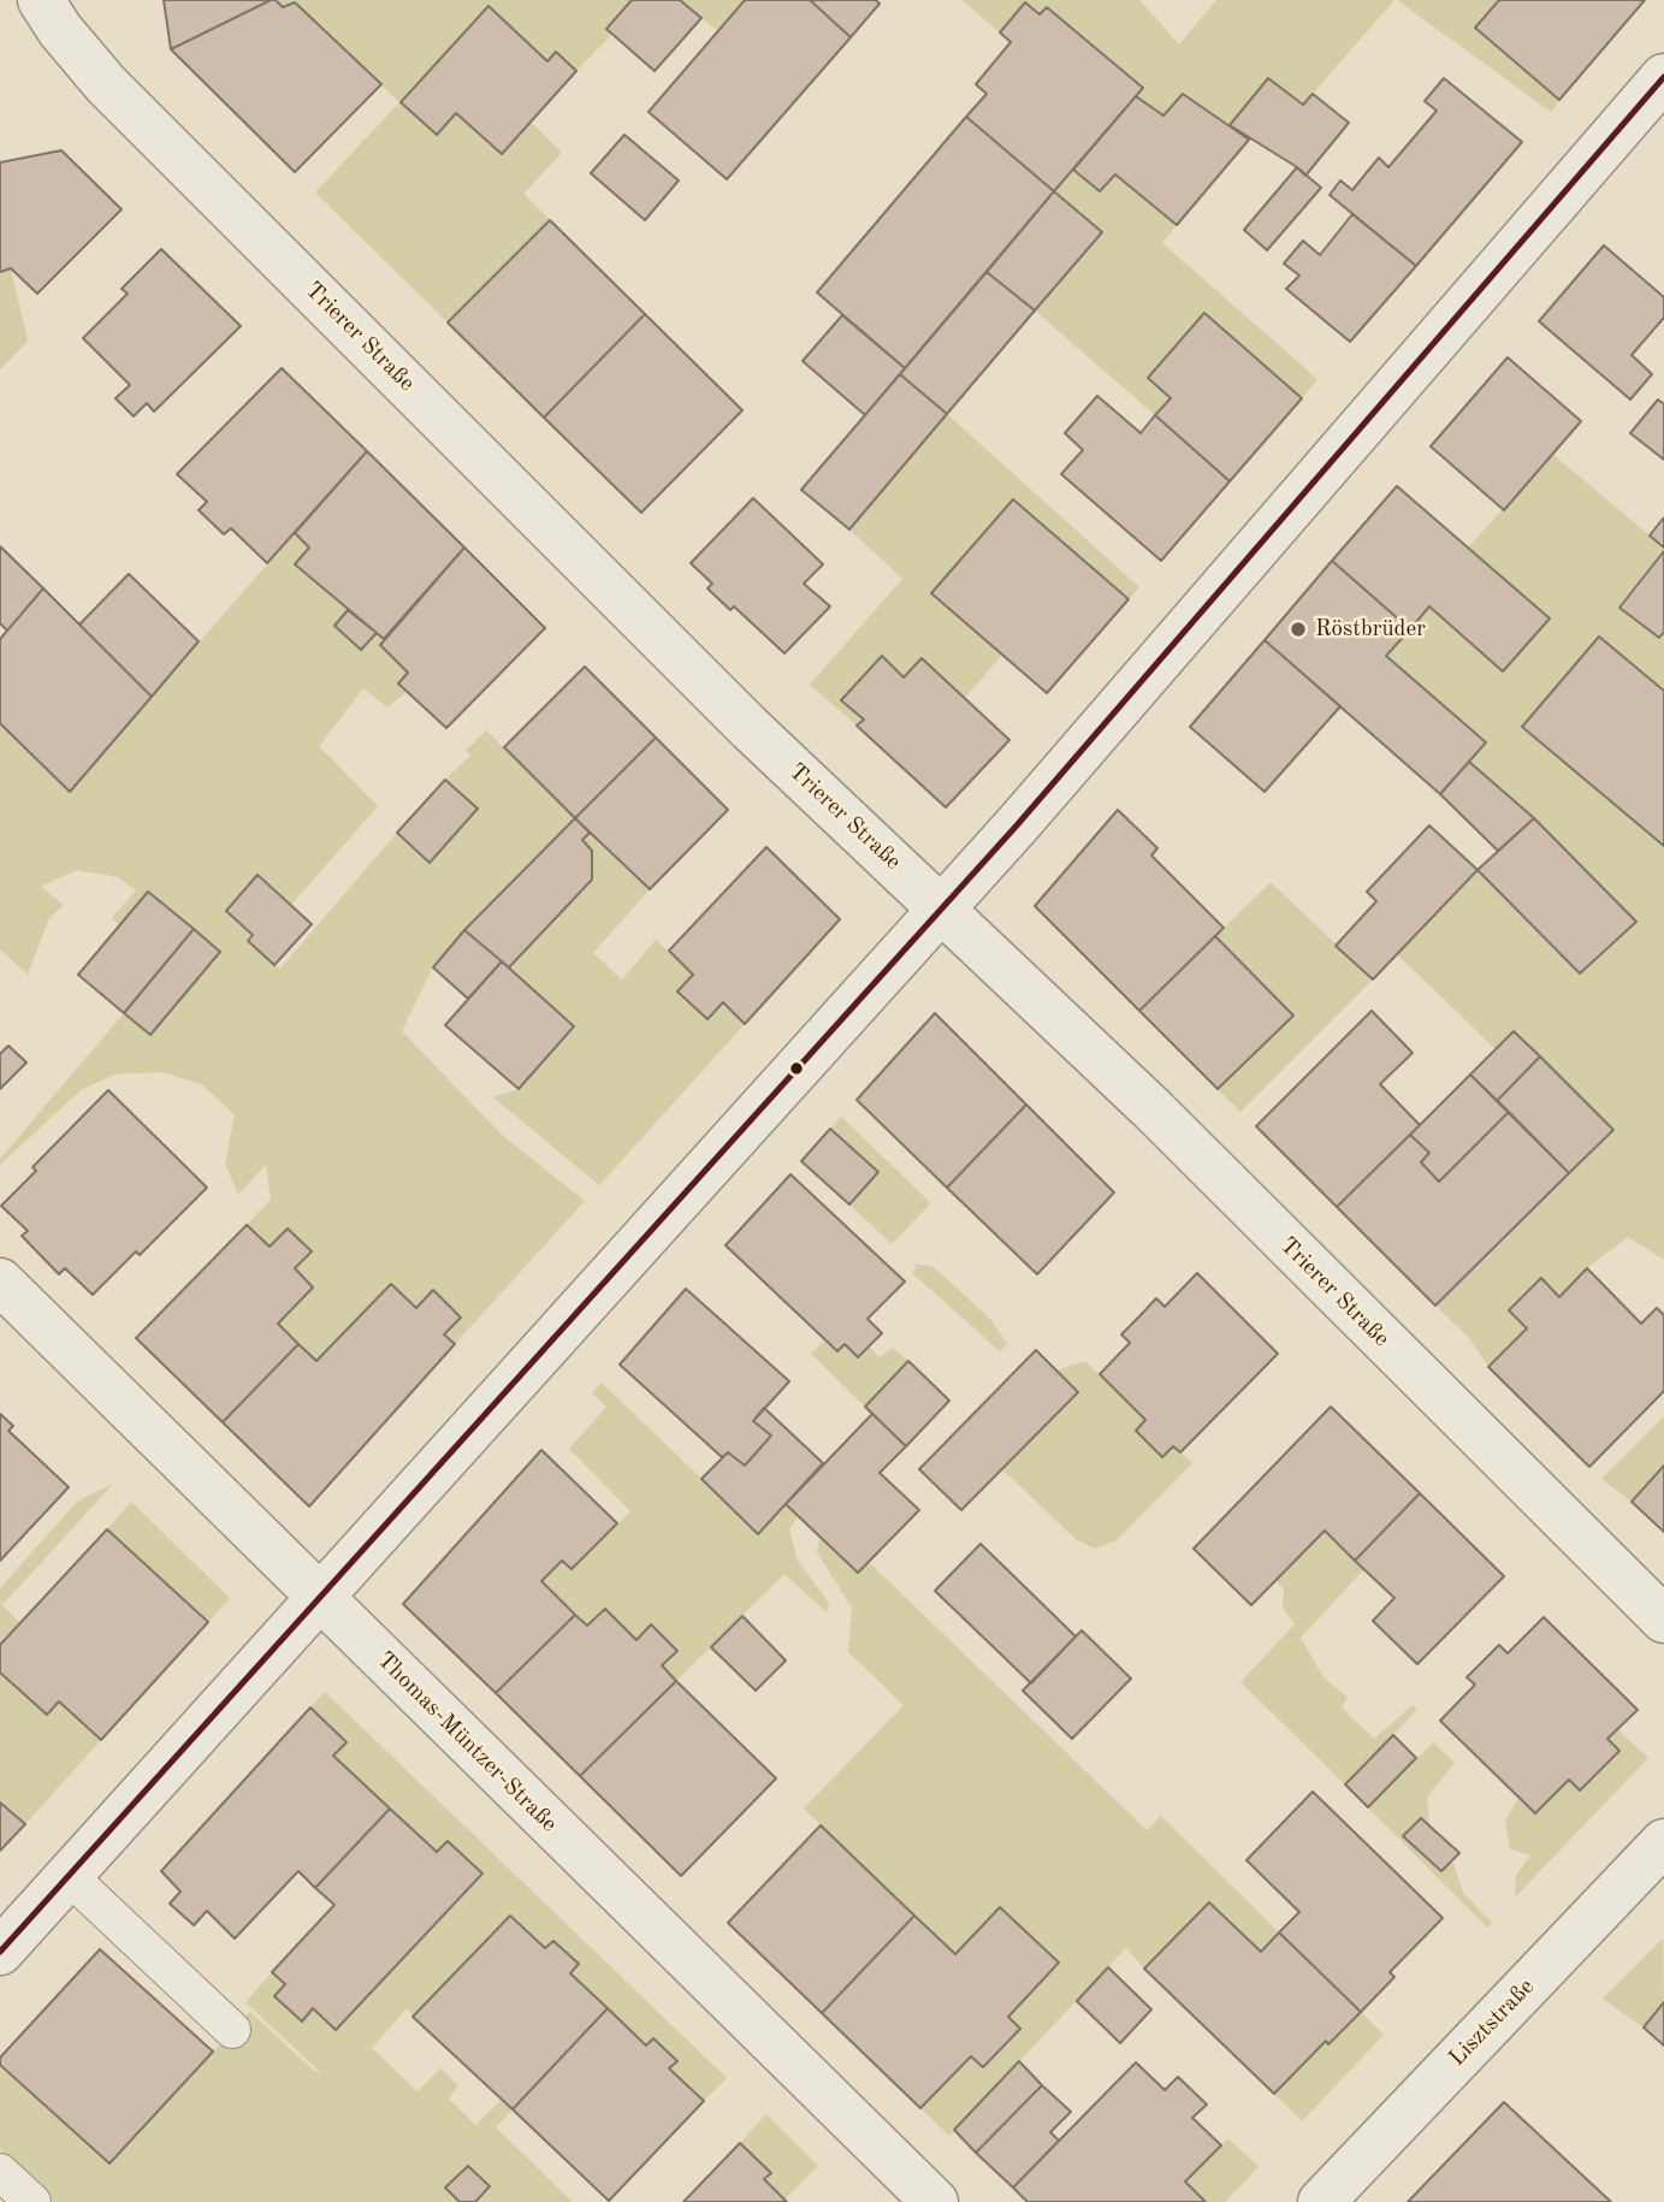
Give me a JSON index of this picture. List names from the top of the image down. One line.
{"streets":{"street":["Trierer Straße","Thomas-Müntzer-Straße","Lisztstraße"]},"places":["Röstbrüder"]}
